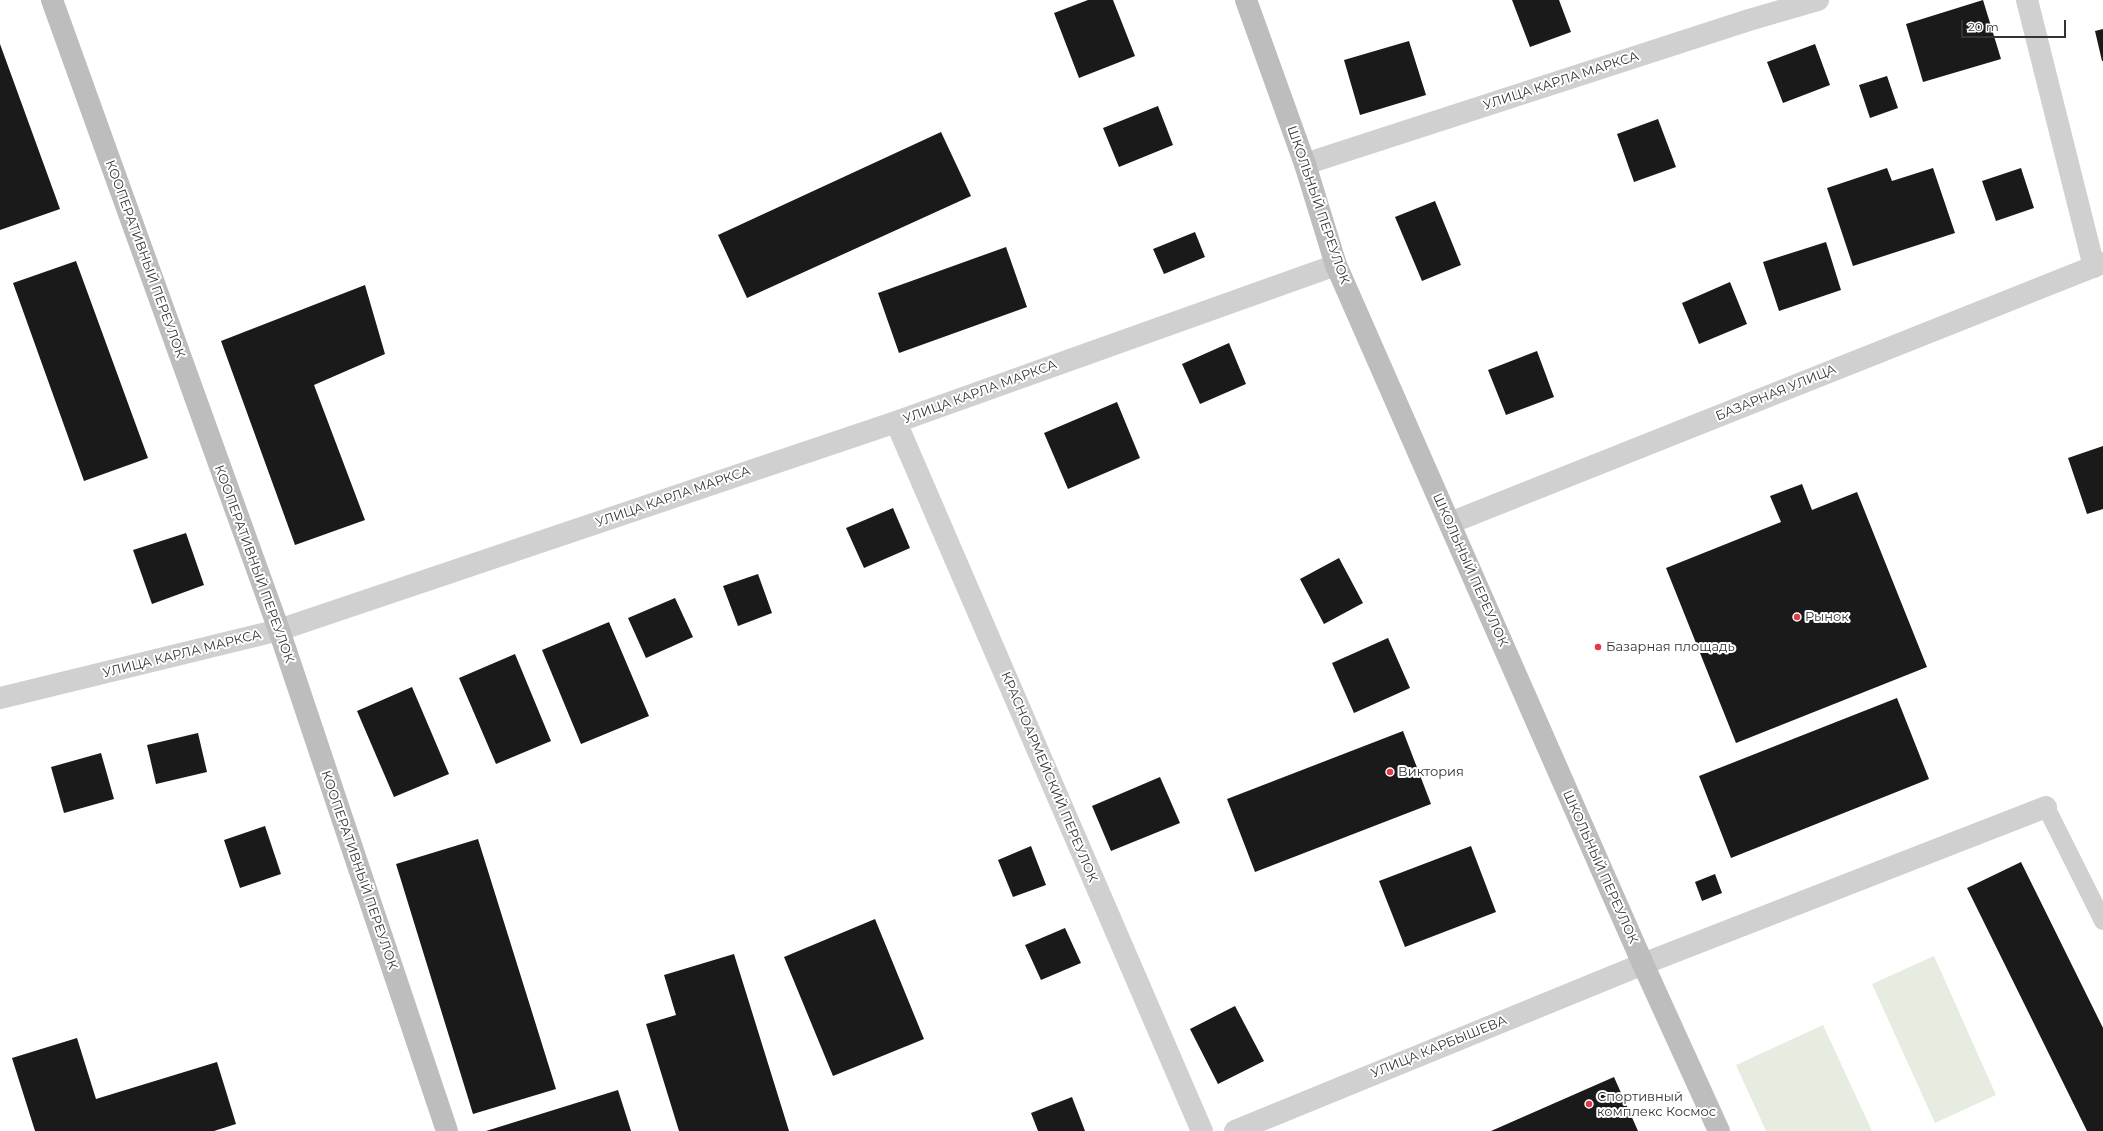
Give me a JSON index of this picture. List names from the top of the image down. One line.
{"streets":{"street":["УЛИЦА КАРЛА МАРКСА","ШКОЛЬНЫЙ ПЕРЕУЛОК","КООПЕРАТИВНЫЙ ПЕРЕУЛОК","БАЗАРНАЯ УЛИЦА","КРАСНОАРМЕЙСКИЙ ПЕРЕУЛОК","УЛИЦА КАРБЫШЕВА"]},"crossings":[["УЛИЦА КАРЛА МАРКСА","ШКОЛЬНЫЙ ПЕРЕУЛОК"],["УЛИЦА КАРЛА МАРКСА","КООПЕРАТИВНЫЙ ПЕРЕУЛОК"],["УЛИЦА КАРЛА МАРКСА","КРАСНОАРМЕЙСКИЙ ПЕРЕУЛОК"],["ШКОЛЬНЫЙ ПЕРЕУЛОК","БАЗАРНАЯ УЛИЦА"],["ШКОЛЬНЫЙ ПЕРЕУЛОК","УЛИЦА КАРБЫШЕВА"]],"places":["Рынок","Базарная площадь","Виктория","Спортивный комплекс Космос"],"scale_bar":"20 m"}
